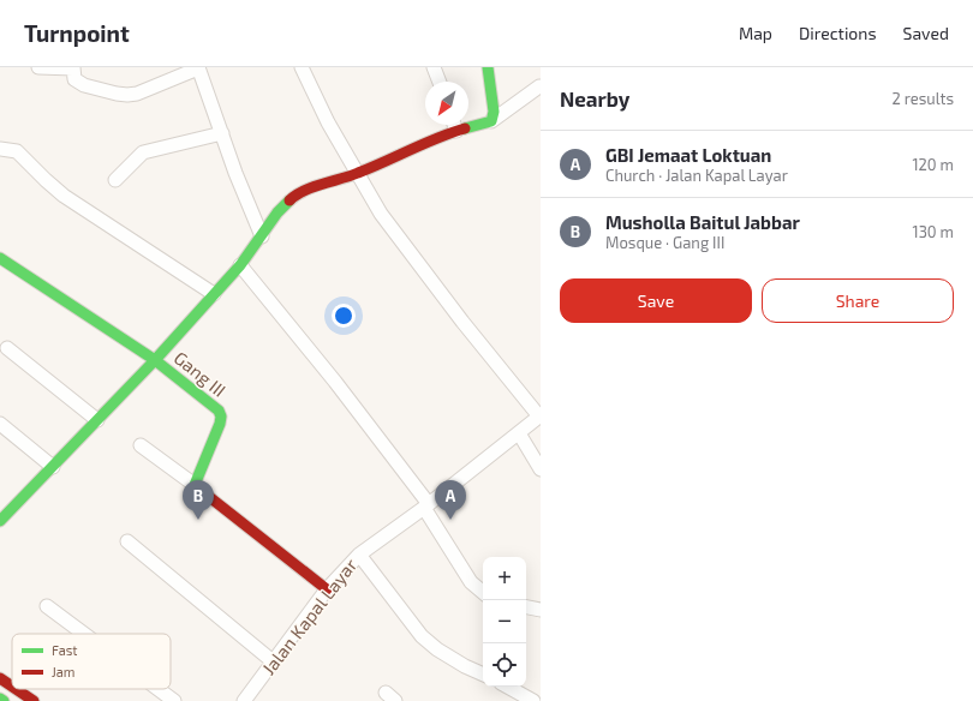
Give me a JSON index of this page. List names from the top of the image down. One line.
{"streets":{"street":["Gang III","Jalan Kapal Layar"]},"legend":["Fast","Jam"],"north":"bottom left","page":{"header":"Turnpoint","nav":["Map","Directions","Saved"],"heading":["Nearby","2 results"],"list":[{"mark":"A","name":"GBI Jemaat Loktuan","note":"Church · Jalan Kapal Layar","value":"120 m"},{"mark":"B","name":"Musholla Baitul Jabbar","note":"Mosque · Gang III","value":"130 m"}],"buttons":["Save","Share"],"pins":["A","B"],"map_buttons":["+","−"]}}
